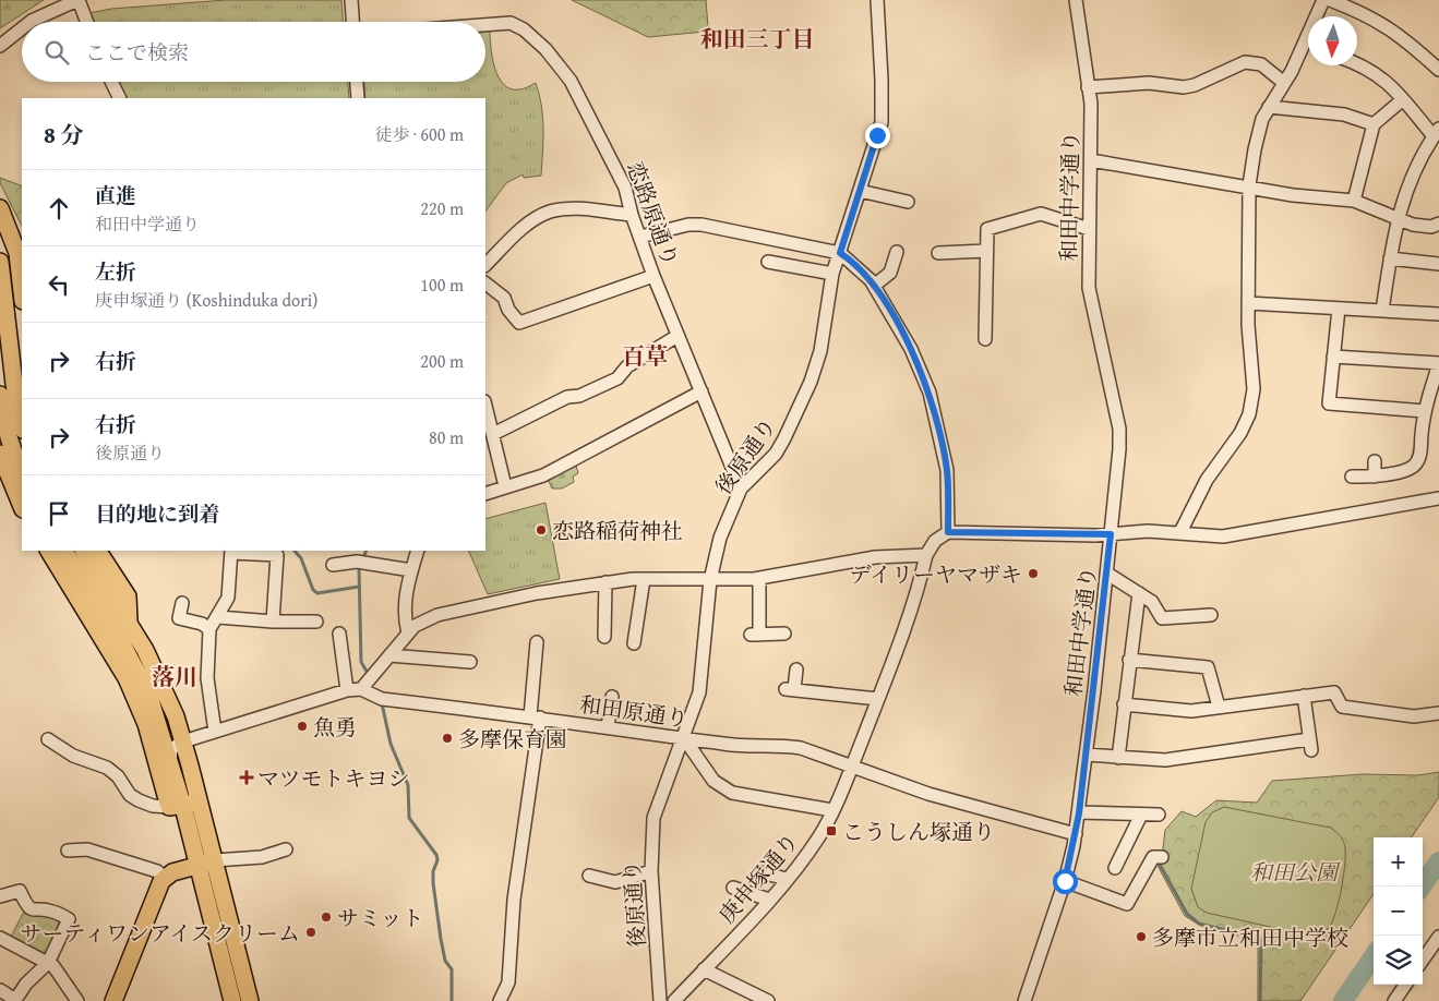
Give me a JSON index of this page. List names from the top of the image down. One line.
{"streets":{"street":["和田中学通り","恋路原通り","後原通り","和田原通り","庚申塚通り"]},"crossings":[["和田中学通り","和田原通り"],["恋路原通り","後原通り"],["後原通り","和田原通り"],["和田原通り","庚申塚通り"]],"districts":["和田三丁目","百草","落川"],"parks":["和田公園"],"places":{"other":["恋路稲荷神社","デイリーヤマザキ","魚勇","多摩保育園","サミット","サーティワンアイスクリーム","多摩市立和田中学校"],"health":["マツモトキヨシ"],"transit":["こうしん塚通り"]},"north":"bottom","page":{"search":"ここで検索","heading":["8 分","徒歩 · 600 m"],"list":[["直進","和田中学通り","220 m"],["左折","庚申塚通り (Koshinduka dori)","100 m"],["右折","200 m"],["右折","後原通り","80 m"],"目的地に到着"],"map_buttons":["+","−"]}}
